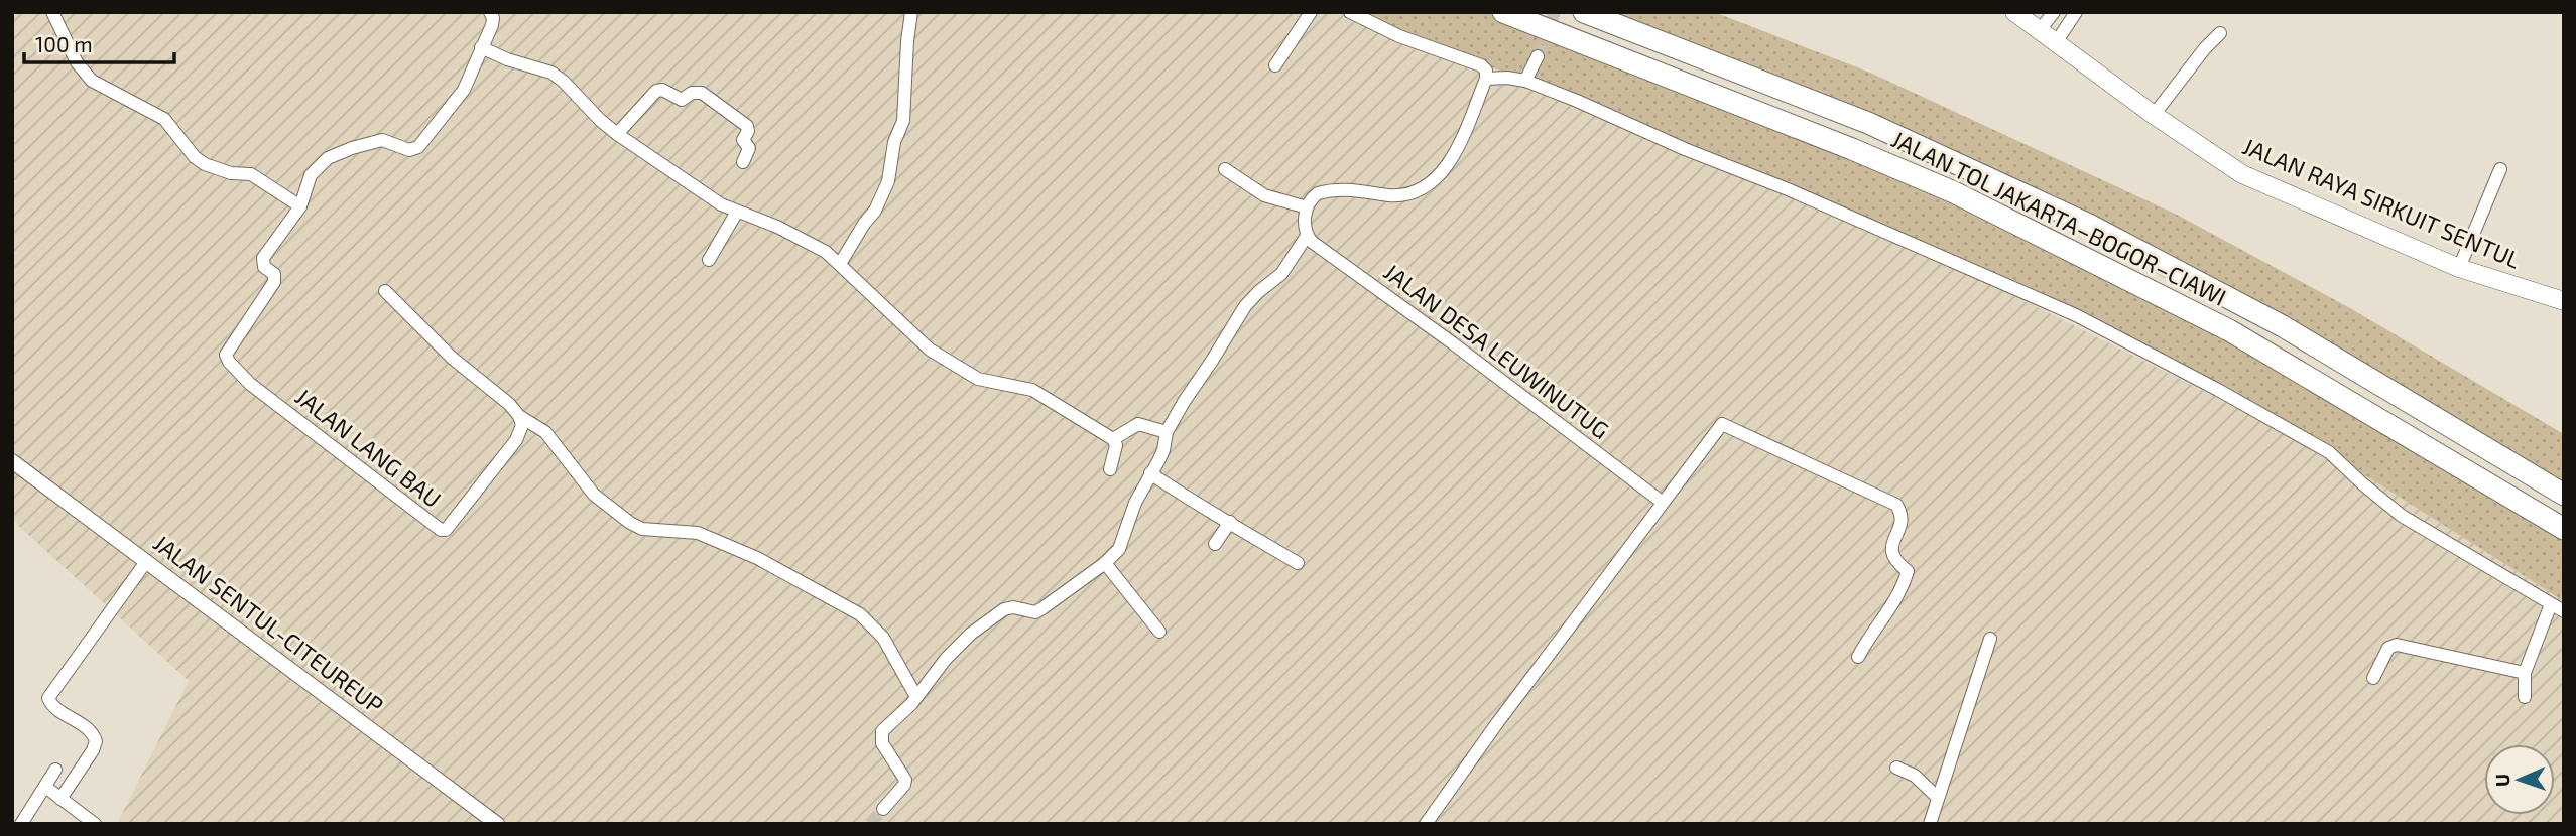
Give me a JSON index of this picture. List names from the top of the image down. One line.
{"streets":{"highway":["JALAN TOL JAKARTA–BOGOR–CIAWI"],"main road":["JALAN RAYA SIRKUIT SENTUL"],"street":["JALAN DESA LEUWINUTUG","JALAN LANG BAU","JALAN SENTUL-CITEUREUP"]},"scale_bar":"100 m","north":"left"}
